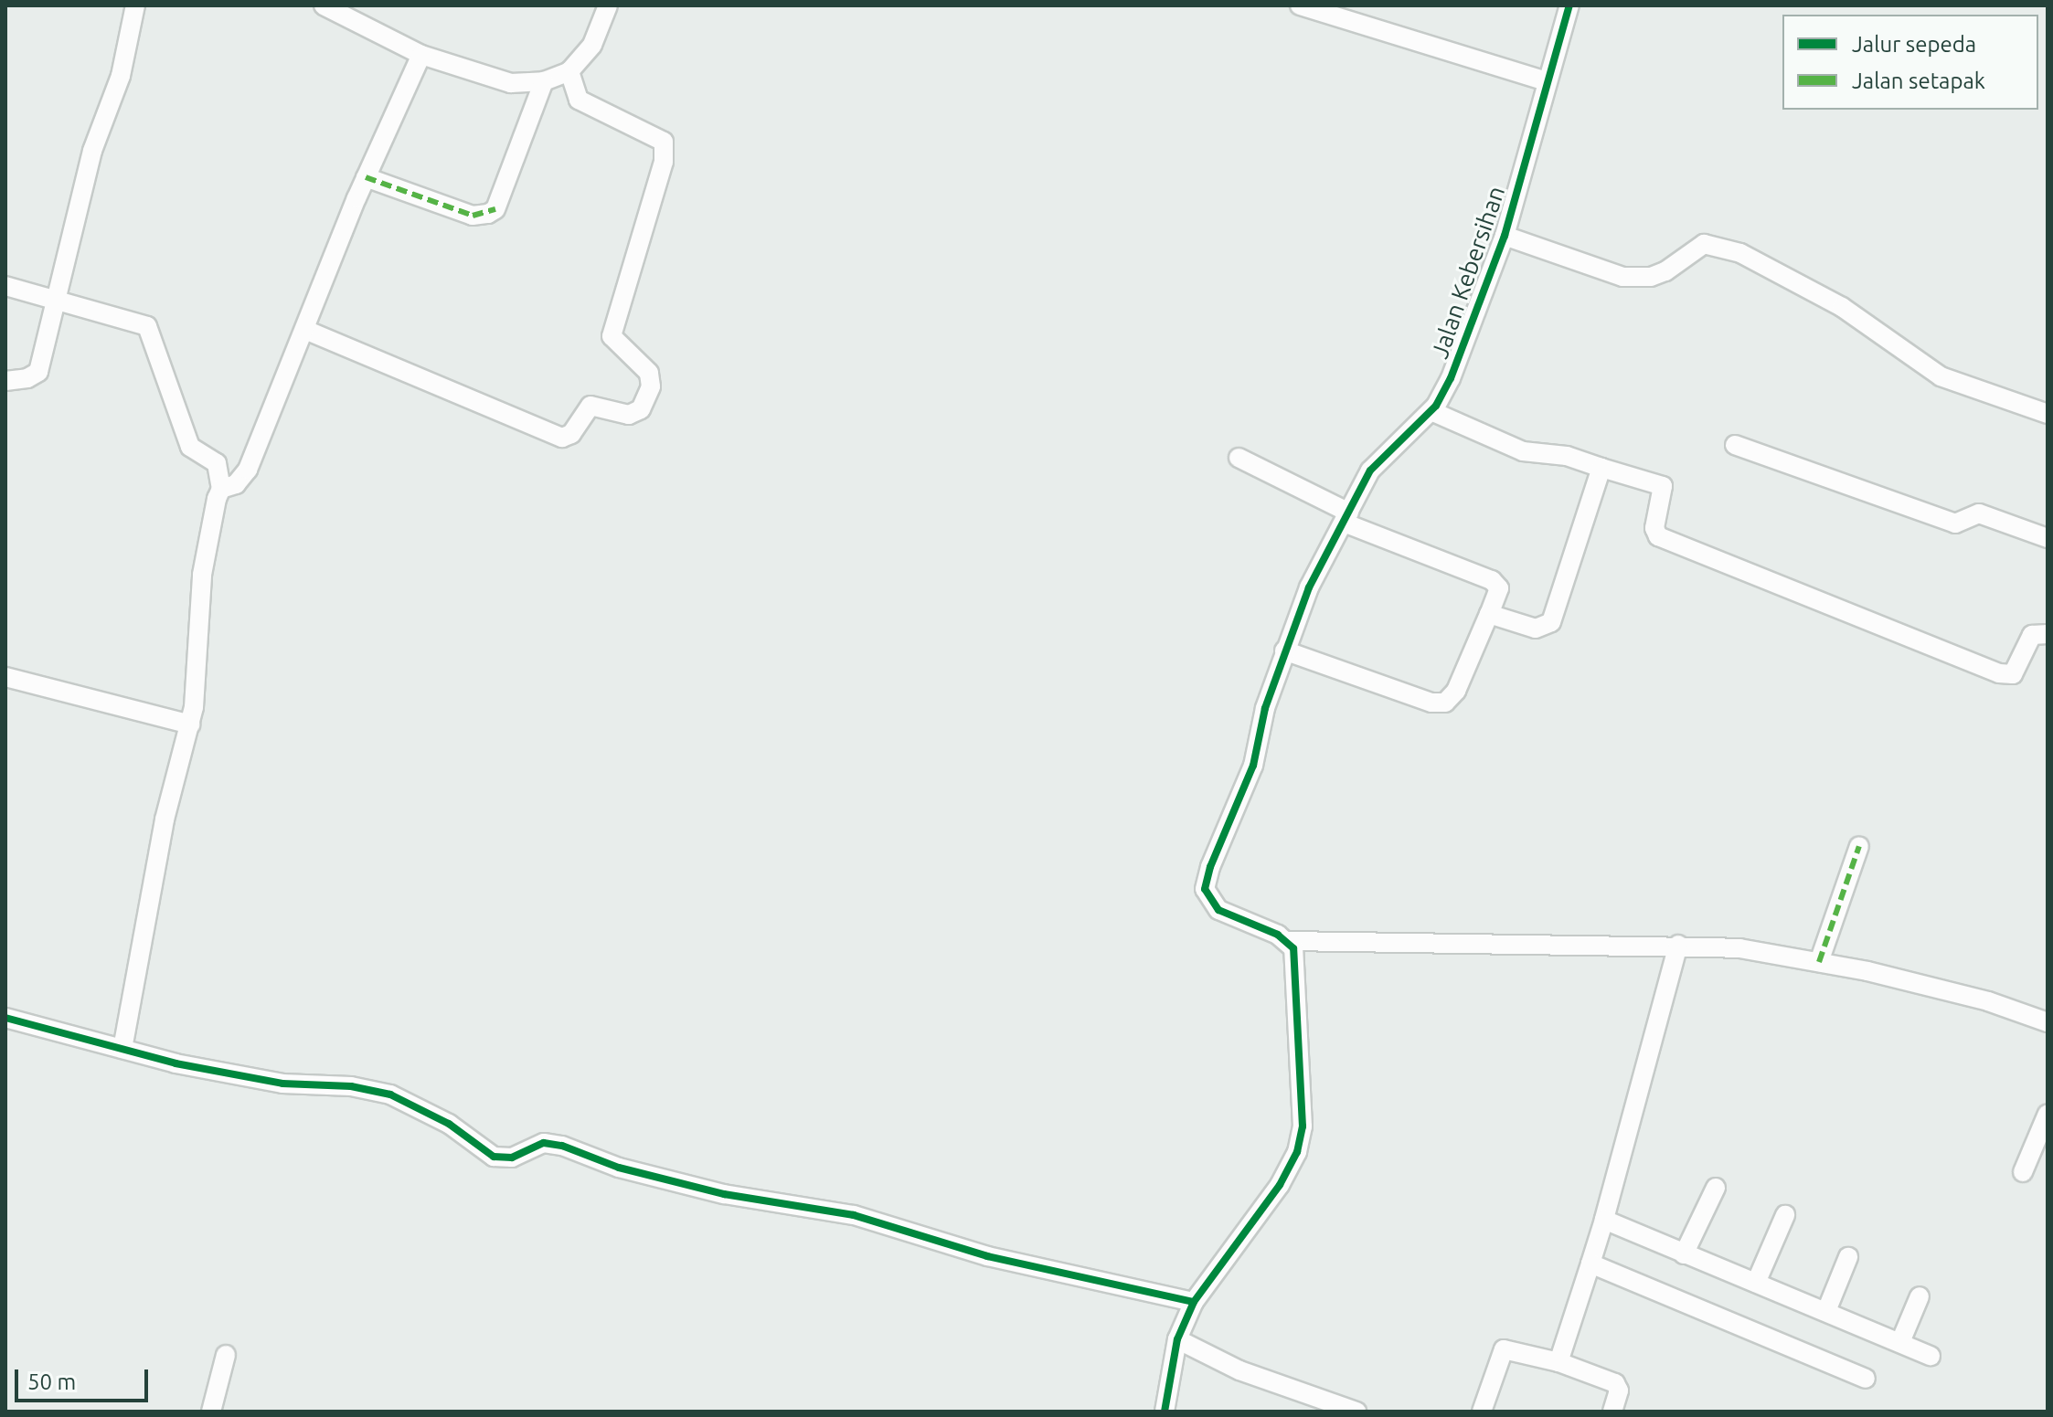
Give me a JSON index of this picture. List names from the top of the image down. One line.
{"streets":{"street":["Jalan Kebersihan"]},"legend":["Jalur sepeda","Jalan setapak"],"scale_bar":"50 m"}
